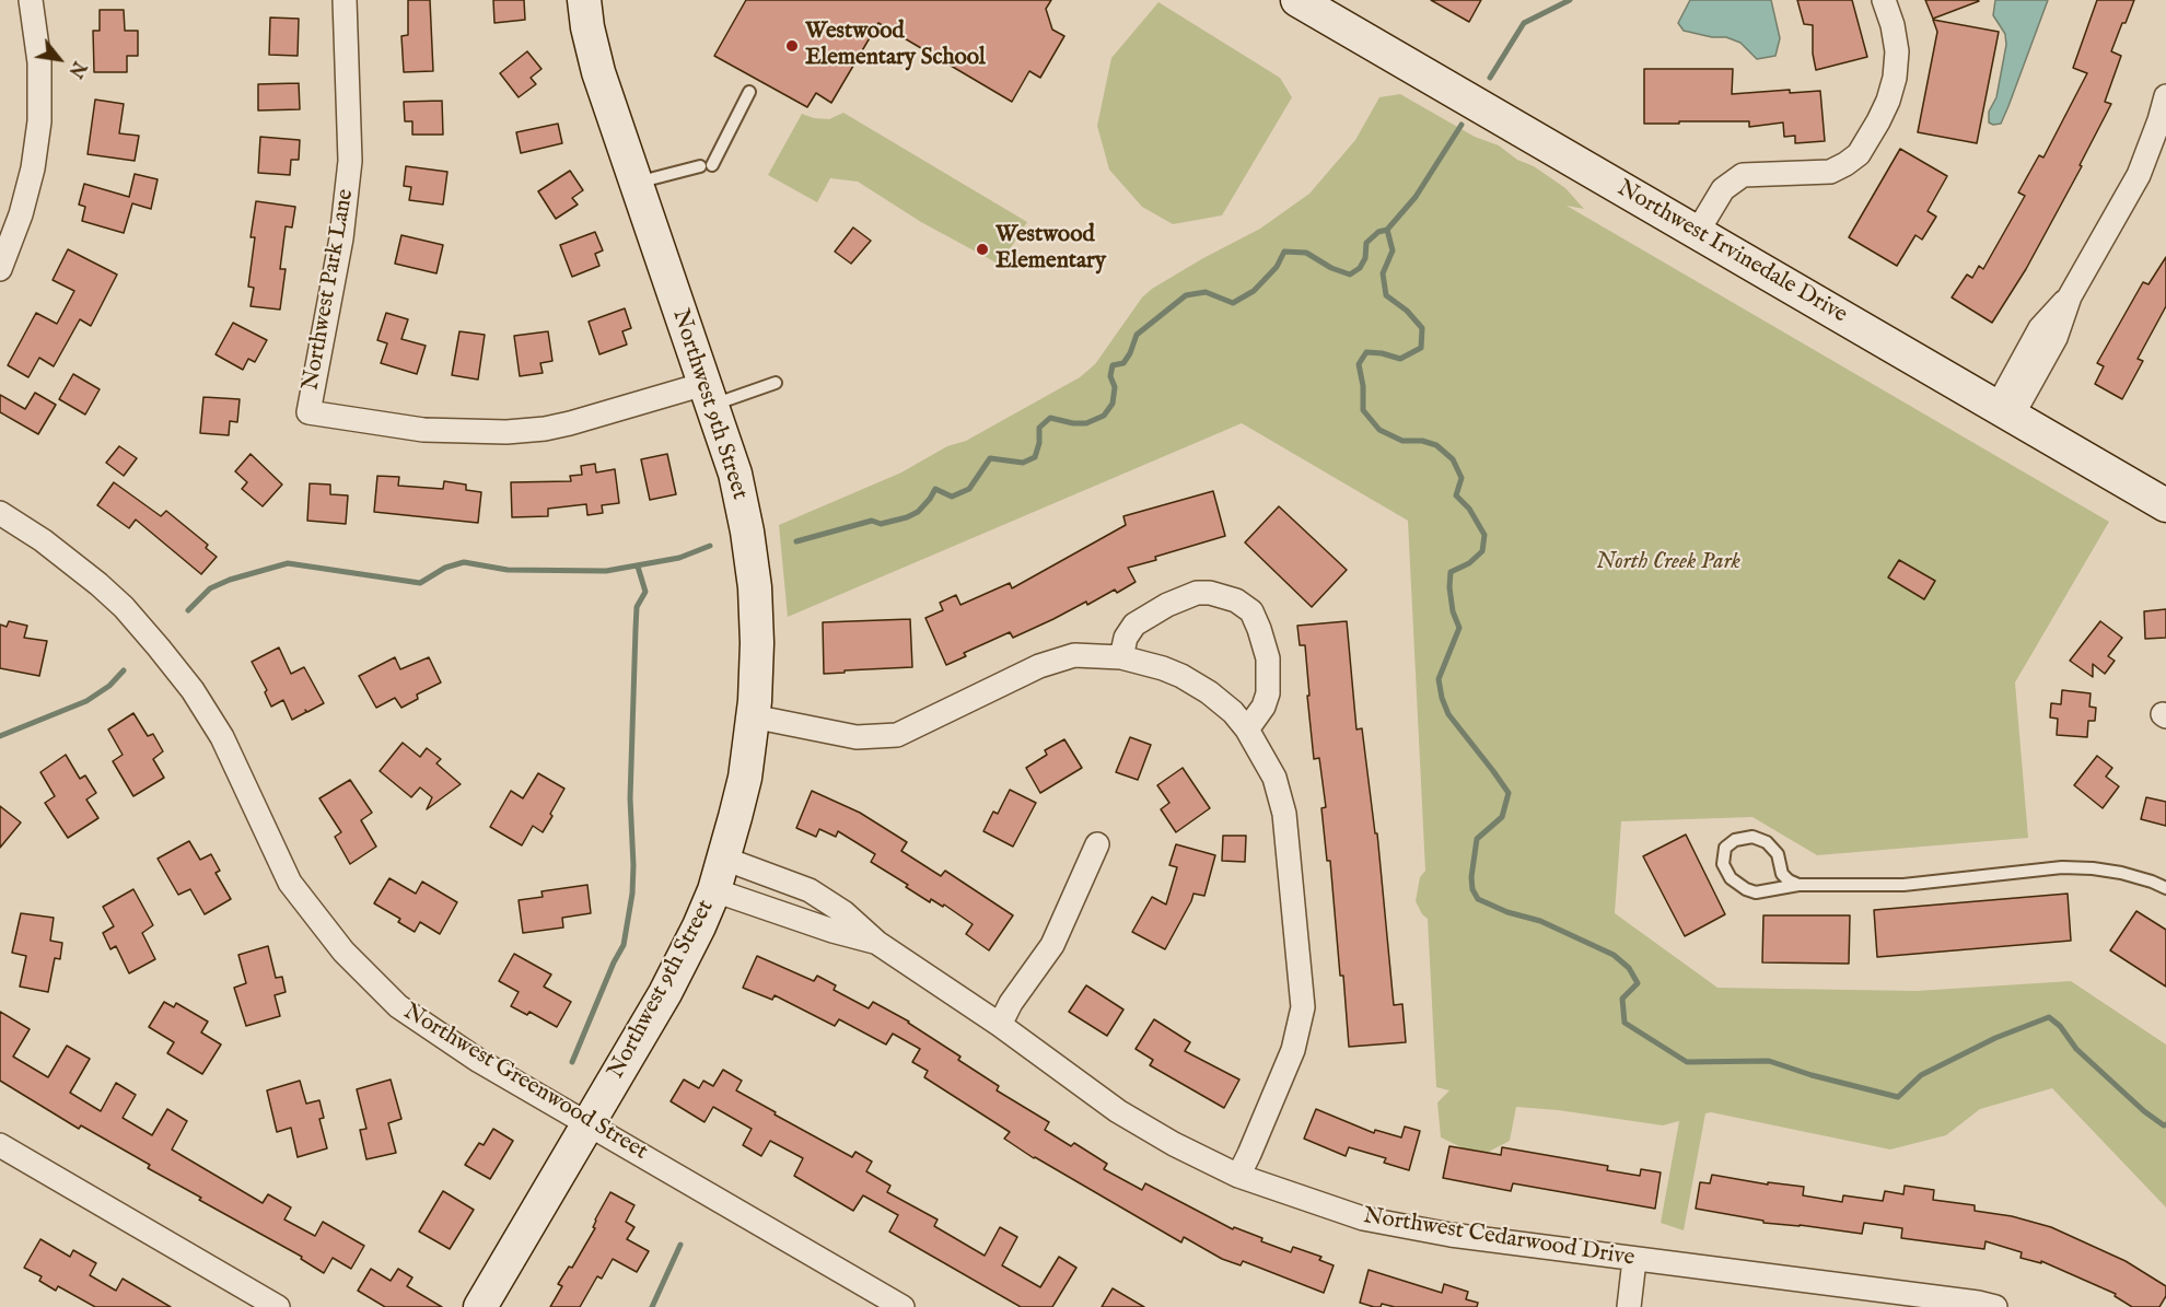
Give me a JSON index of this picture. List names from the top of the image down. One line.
{"streets":{"street":["Northwest Irvinedale Drive","Northwest Park Lane","Northwest 9th Street","Northwest Greenwood Street","Northwest Cedarwood Drive"]},"crossings":[["Northwest Park Lane","Northwest 9th Street"],["Northwest 9th Street","Northwest Greenwood Street"],["Northwest 9th Street","Northwest Cedarwood Drive"]],"parks":["North Creek Park"],"places":["Westwood Elementary School","Westwood Elementary"],"north":"bottom right"}
